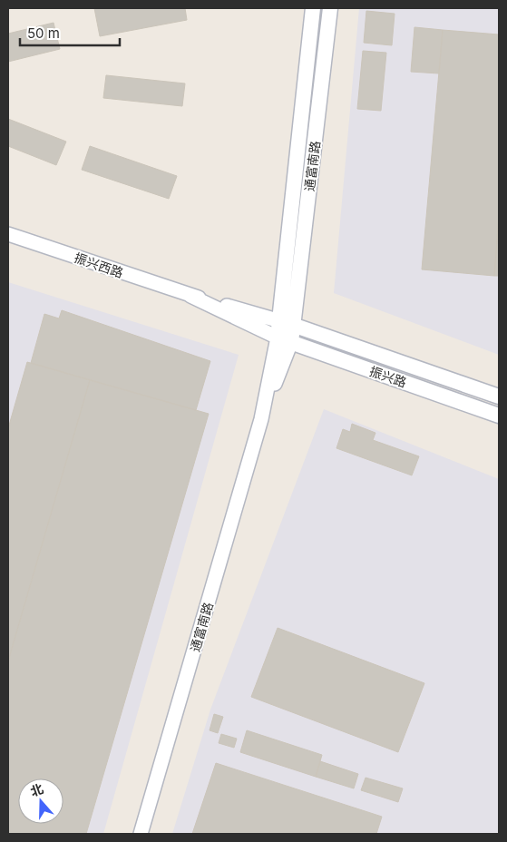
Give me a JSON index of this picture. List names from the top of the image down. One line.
{"streets":{"main road":["通富南路","振兴路"],"street":["振兴西路"]},"crossings":[["通富南路","振兴西路"],["通富南路","振兴路"],["振兴西路","振兴路"]],"scale_bar":"50 m","north":"top"}
